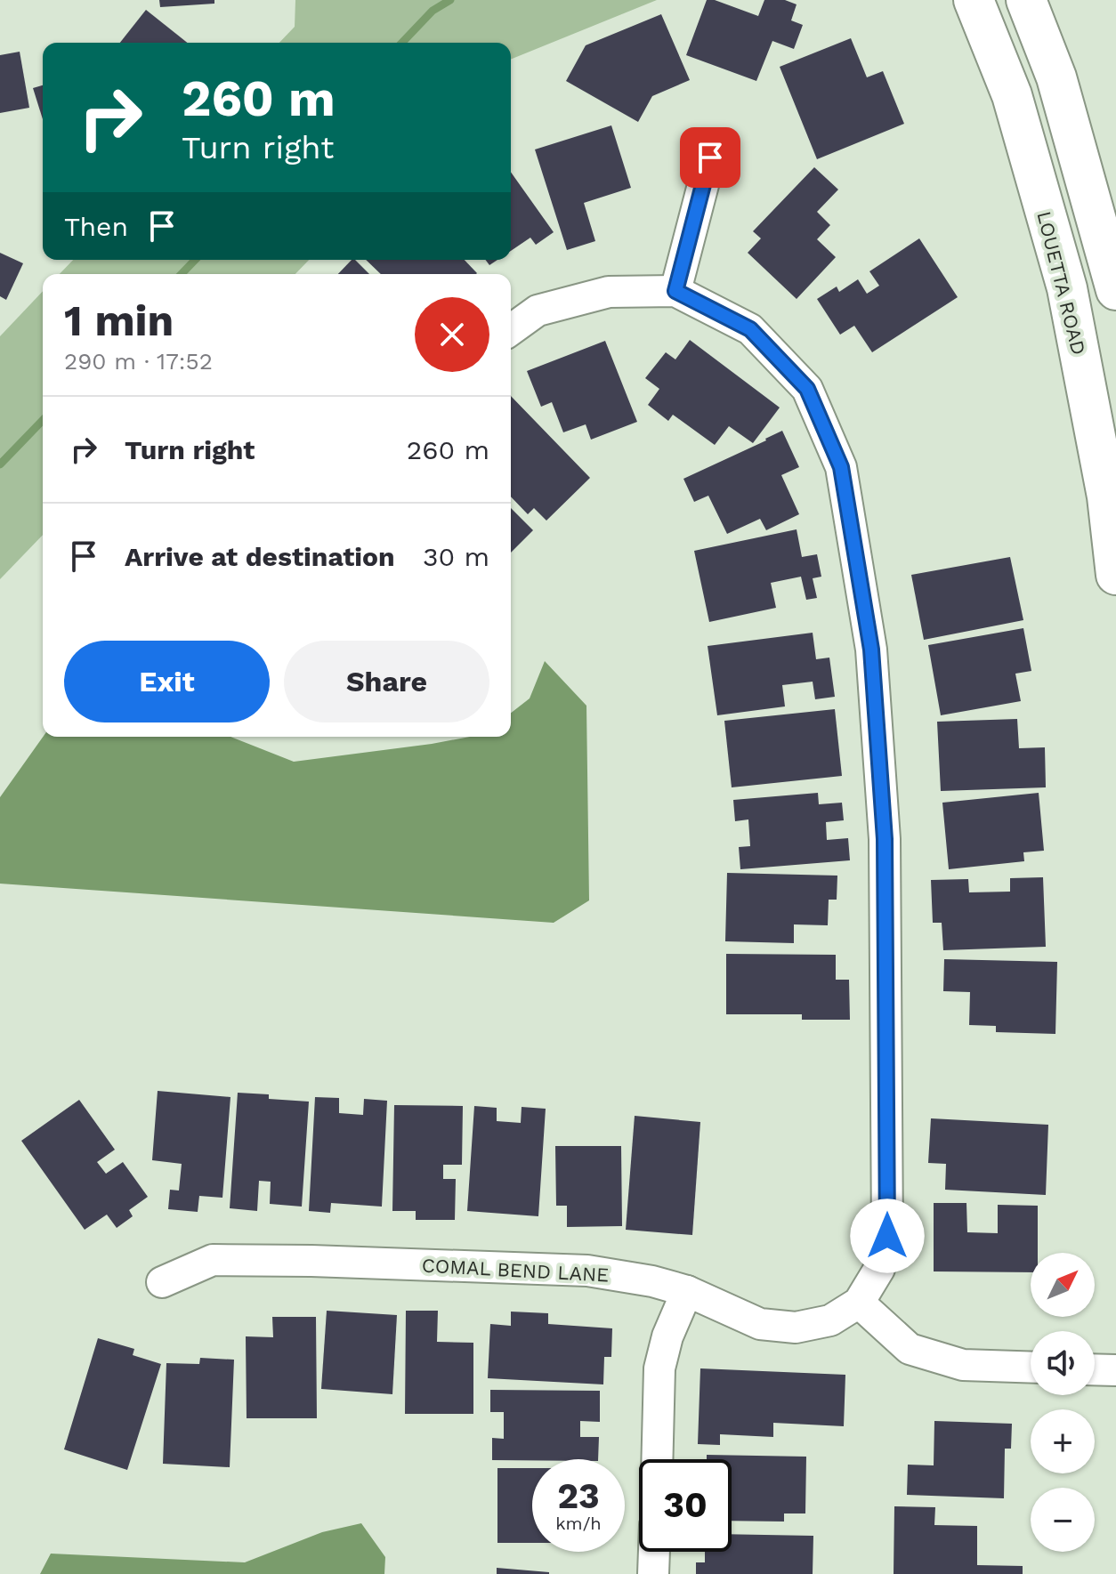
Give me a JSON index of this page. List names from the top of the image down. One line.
{"streets":{"main road":["LOUETTA ROAD"],"street":["COMAL BEND LANE"]},"north":"top right","page":{"turn":["260 m","Turn right"],"then":"Then","heading":["1 min","290 m · 17:52"],"list":[{"name":"Turn right","value":"260 m"},{"name":"Arrive at destination","value":"30 m"}],"buttons":["Exit","Share"],"map_buttons":["+","−"],"speed":"23 km/h","limit":"30"}}
